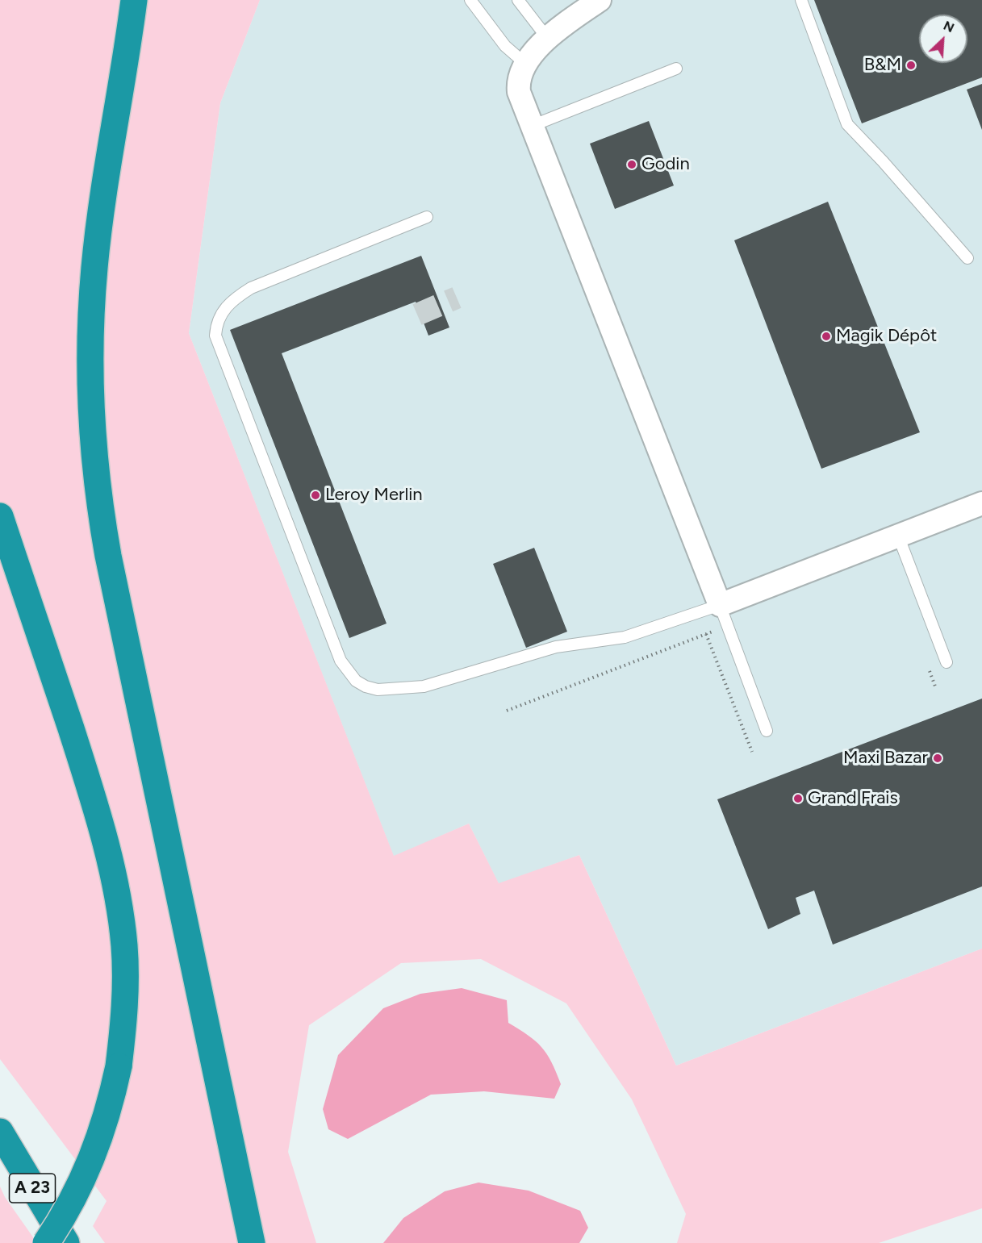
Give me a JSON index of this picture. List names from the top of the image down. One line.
{"streets":{"highway":["A 23"]},"places":["B&M","Godin","Magik Dépôt","Leroy Merlin","Maxi Bazar","Grand Frais"],"north":"top right"}
